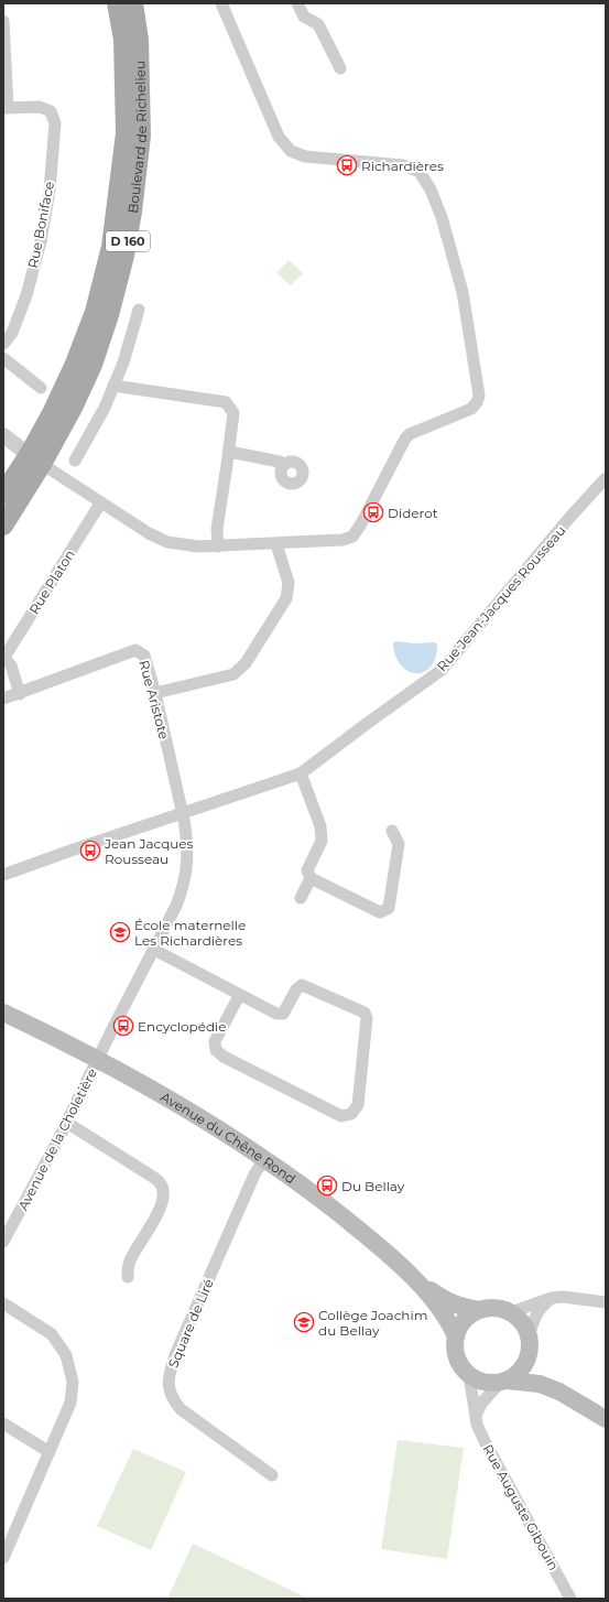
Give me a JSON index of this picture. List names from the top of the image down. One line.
{"streets":{"main road":["Boulevard de Richelieu","D 160","Avenue du Chêne Rond"],"street":["Rue Boniface","Rue Platon","Rue Jean-Jacques Rousseau","Rue Aristote","Avenue de la Choletière","Square de Liré","Rue Auguste Gibouin"]},"crossings":[["Rue Jean-Jacques Rousseau","Rue Aristote"],["Rue Aristote","Avenue de la Choletière"],["Avenue du Chêne Rond","Avenue de la Choletière"],["Avenue du Chêne Rond","Square de Liré"],["Avenue du Chêne Rond","Rue Auguste Gibouin"]],"places":{"bus stop":["Richardières","Diderot","Jean Jacques Rousseau","Encyclopédie","Du Bellay"],"school or university":["École maternelle Les Richardières","Collège Joachim du Bellay"]}}
